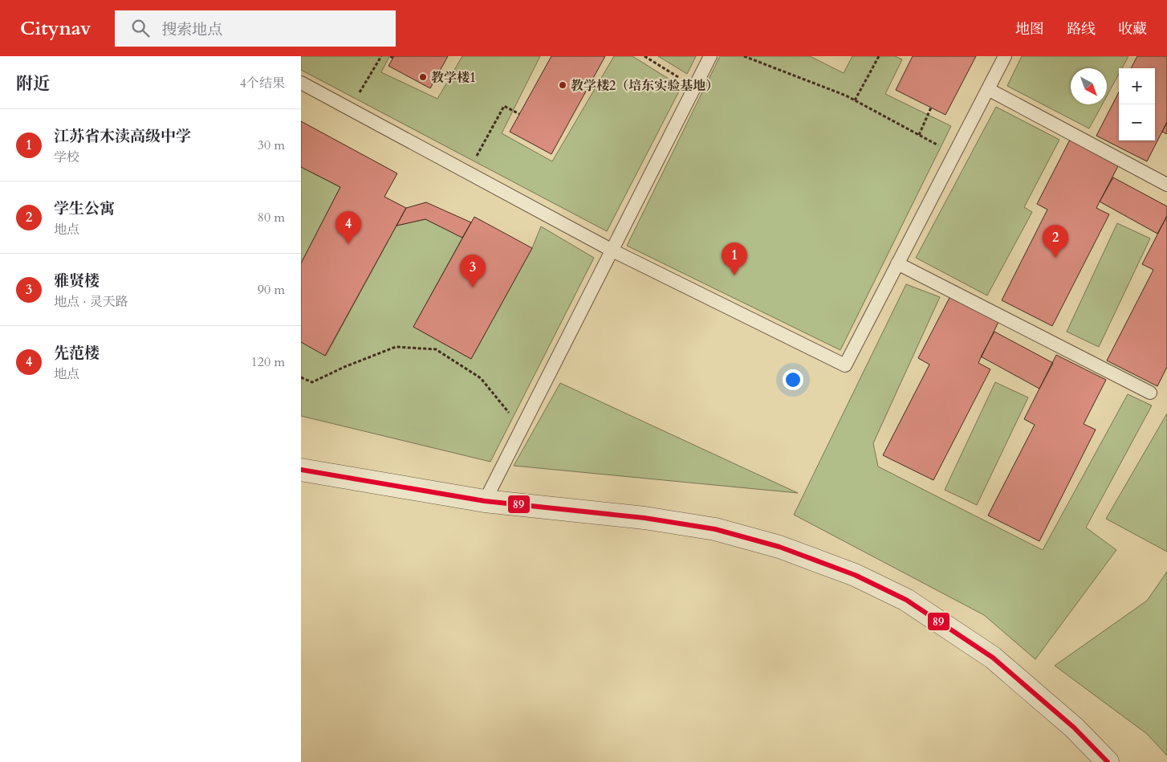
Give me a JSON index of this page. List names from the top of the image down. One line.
{"places":["教学楼1","教学楼2（培东实验基地）"],"lines":["transit line 89"],"north":"bottom right","page":{"header":"Citynav","search":"搜索地点","nav":["地图","路线","收藏"],"heading":["附近","4个结果"],"map_buttons":["+","−"],"list":[{"mark":"1","name":"江苏省木渎高级中学","note":"学校","value":"30 m"},{"mark":"2","name":"学生公寓","note":"地点","value":"80 m"},{"mark":"3","name":"雅贤楼","note":"地点 · 灵天路","value":"90 m"},{"mark":"4","name":"先范楼","note":"地点","value":"120 m"}],"pins":["4","2","1","3"]}}
